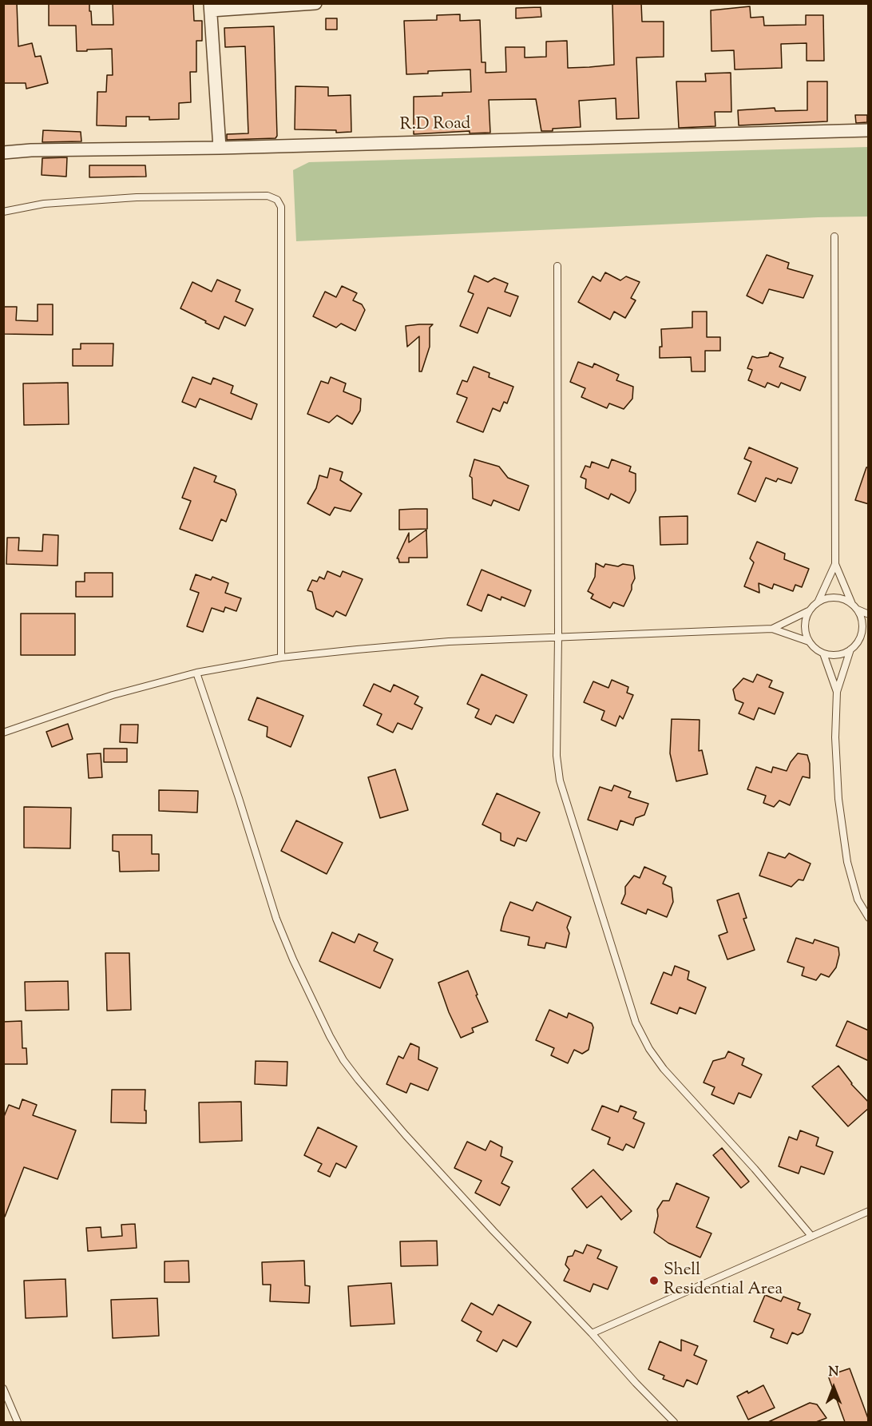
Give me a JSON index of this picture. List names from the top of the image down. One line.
{"streets":{"street":["R.D Road"]},"places":["Shell Residential Area"],"north":"top"}
